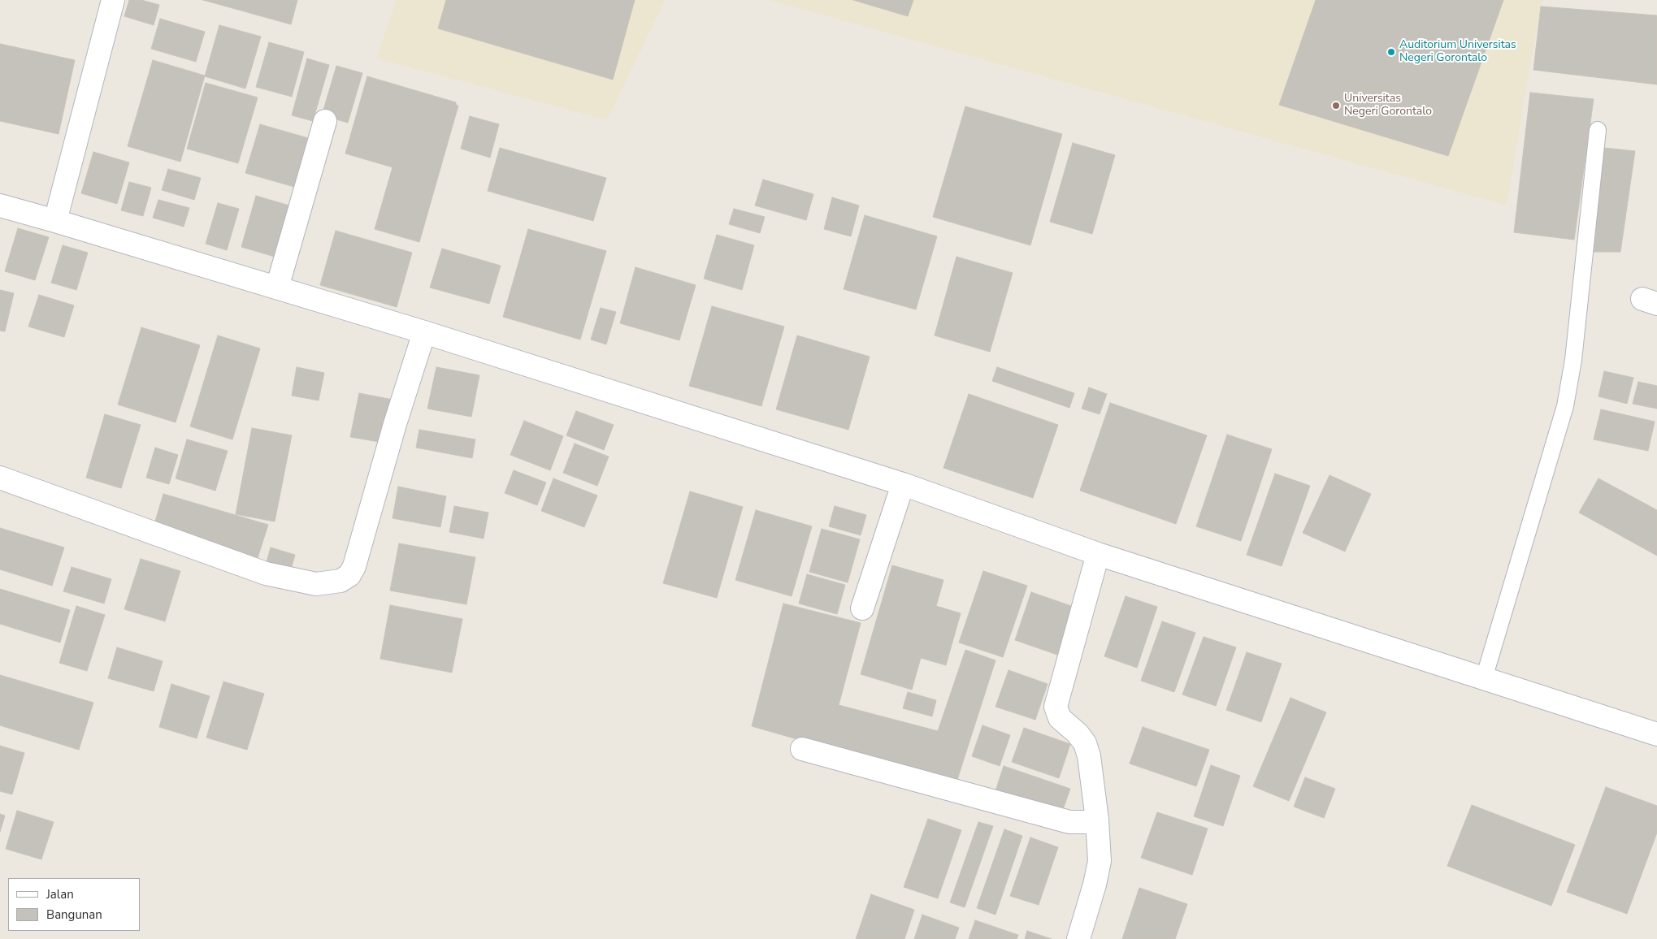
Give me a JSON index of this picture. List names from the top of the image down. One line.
{"places":["Auditorium Universitas Negeri Gorontalo","Universitas Negeri Gorontalo"],"legend":["Jalan","Bangunan"]}
